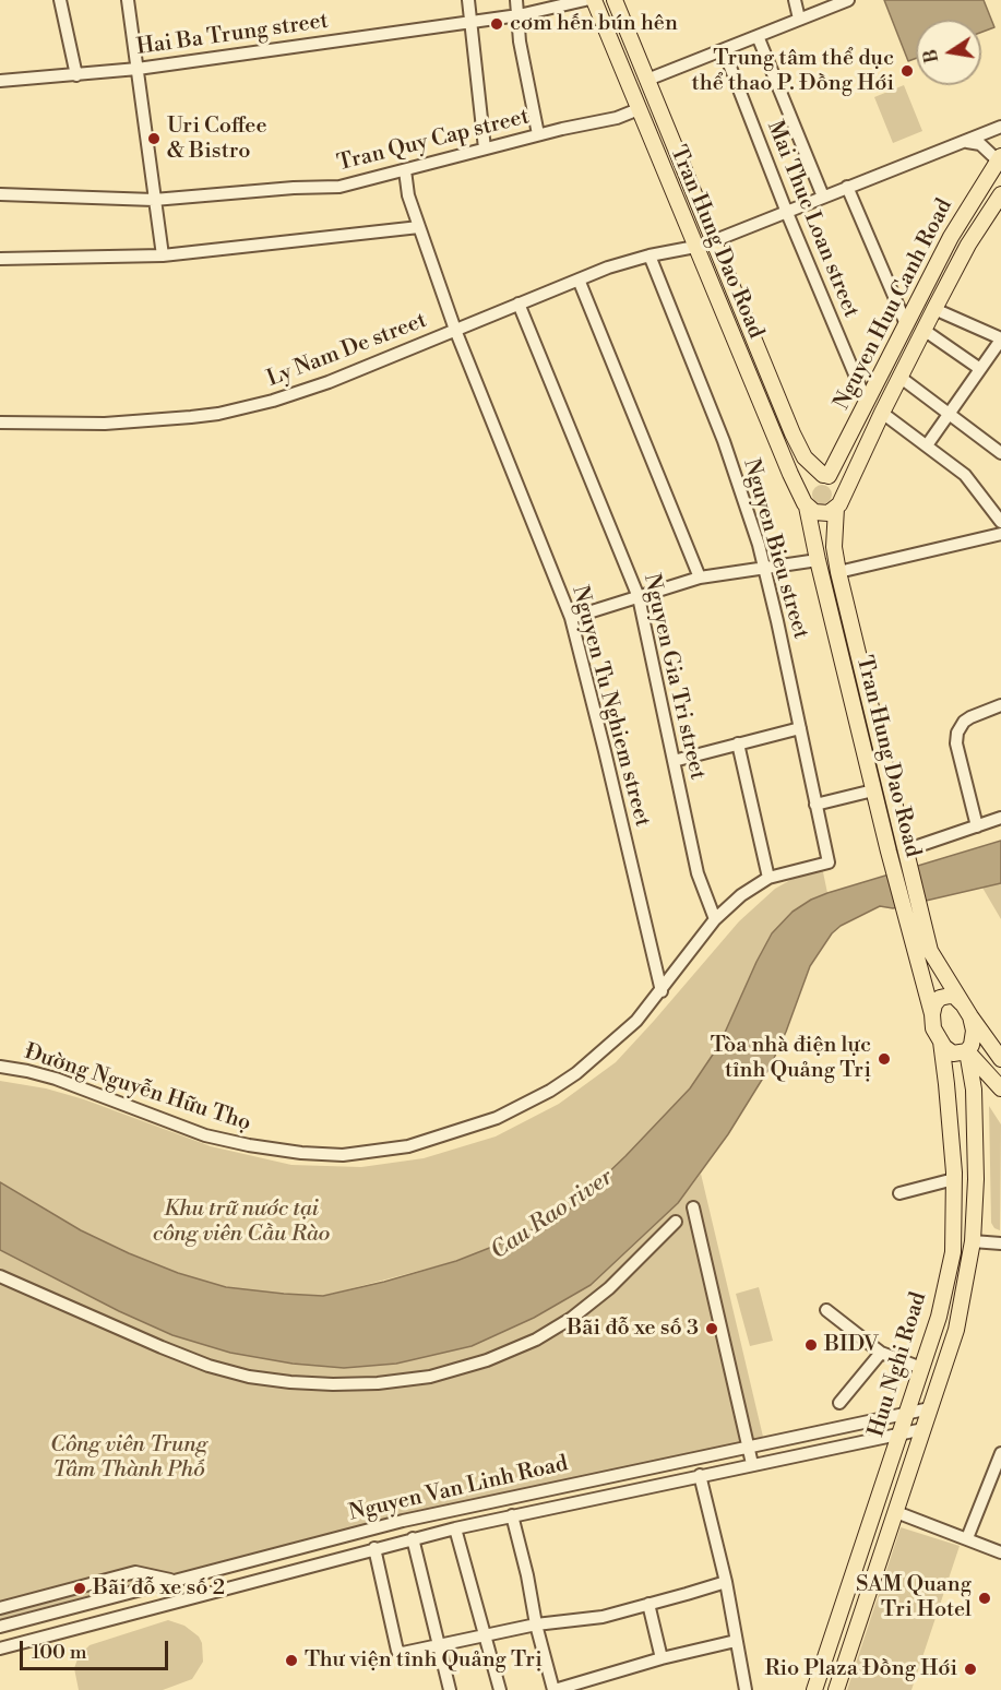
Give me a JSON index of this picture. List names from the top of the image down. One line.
{"streets":{"main road":["Tran Hung Dao Road","Nguyen Huu Canh Road","Huu Nghi Road"],"street":["Hai Ba Trung street","Tran Quy Cap street","Mai Thuc Loan street","Ly Nam De street","Nguyen Bieu street","Nguyen Gia Tri street","Nguyen Tu Nghiem street","Đường Nguyễn Hữu Thọ","Nguyen Van Linh Road"]},"crossings":[["Tran Quy Cap street","Tran Hung Dao Road"],["Tran Quy Cap street","Nguyen Tu Nghiem street"],["Mai Thuc Loan street","Nguyen Huu Canh Road"],["Tran Hung Dao Road","Nguyen Huu Canh Road"],["Tran Hung Dao Road","Ly Nam De street"],["Tran Hung Dao Road","Huu Nghi Road"],["Ly Nam De street","Nguyen Bieu street"],["Ly Nam De street","Nguyen Gia Tri street"],["Ly Nam De street","Nguyen Tu Nghiem street"],["Nguyen Bieu street","Đường Nguyễn Hữu Thọ"],["Nguyen Gia Tri street","Đường Nguyễn Hữu Thọ"],["Nguyen Tu Nghiem street","Đường Nguyễn Hữu Thọ"],["Huu Nghi Road","Nguyen Van Linh Road"]],"water":["Cau Rao river"],"parks":["Khu trữ nước tại công viên Cầu Rào","Công viên Trung Tâm Thành Phố"],"places":["cơm hến bún hên","Trung tâm thể dục thể thao P. Đồng Hới","Uri Coffee & Bistro","Tòa nhà điện lực tỉnh Quảng Trị","Bãi đỗ xe số 3","BIDV","Bãi đỗ xe số 2","SAM Quang Tri Hotel","Thư viện tỉnh Quảng Trị","Rio Plaza Đồng Hới"],"scale_bar":"100 m","north":"left"}
